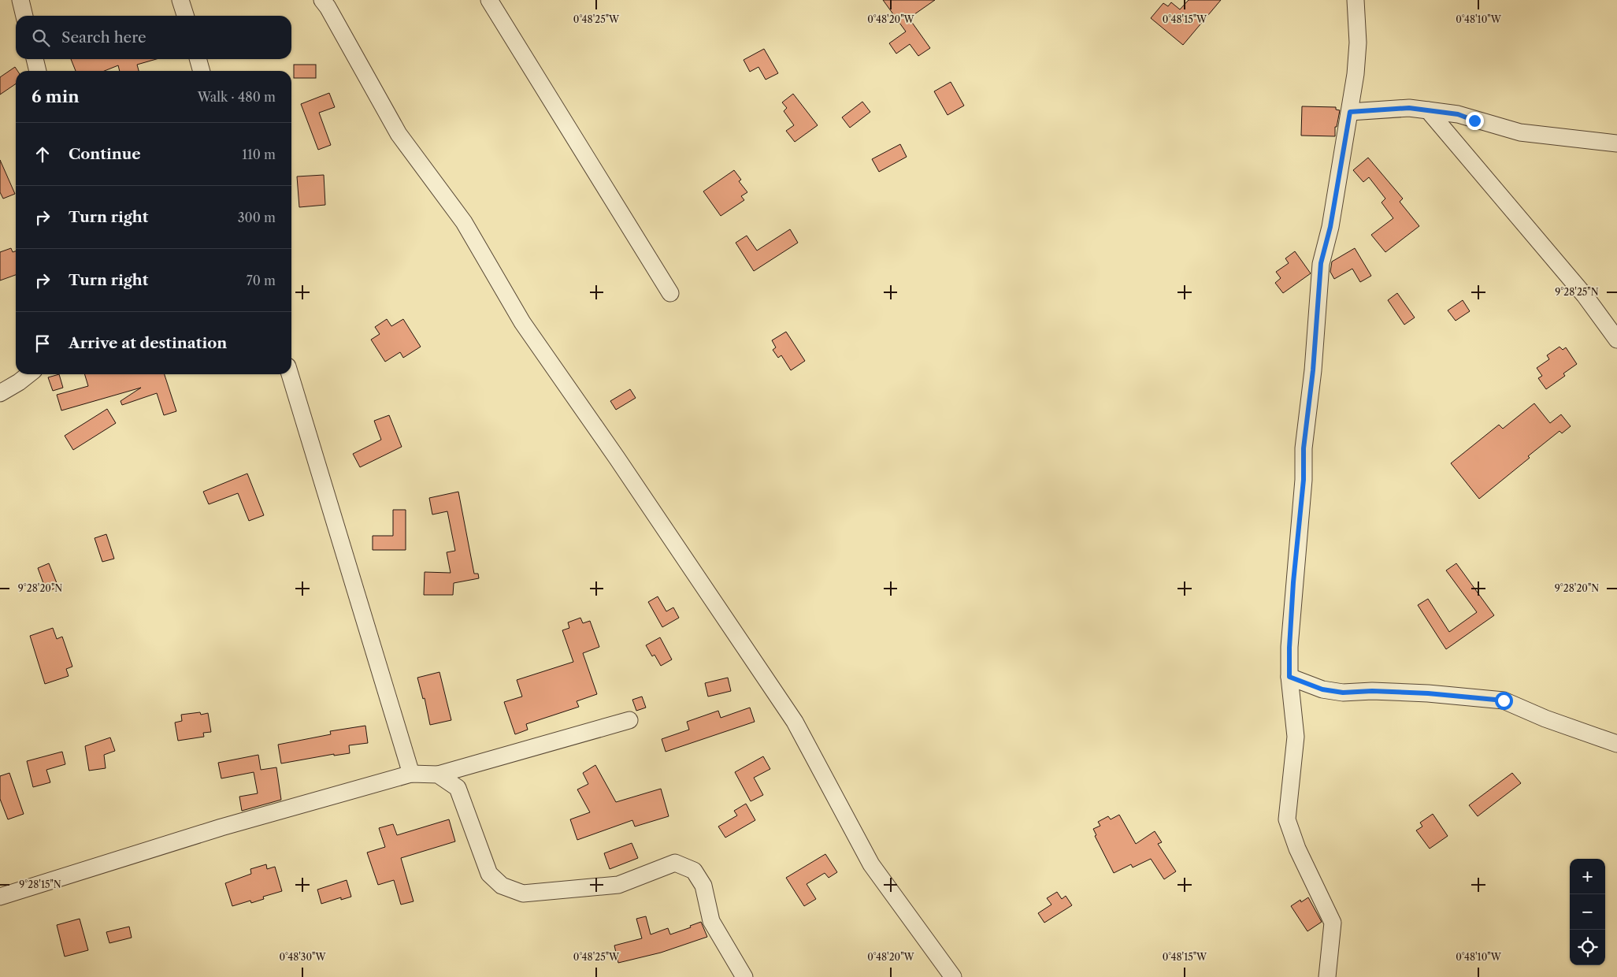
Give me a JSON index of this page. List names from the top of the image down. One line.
{"page":{"search":"Search here","heading":["6 min","Walk · 480 m"],"list":[["Continue","110 m"],["Turn right","300 m"],["Turn right","70 m"],"Arrive at destination"],"map_buttons":["+","−"]},"coordinates":["0°48'25\"W","0°48'20\"W","0°48'15\"W","0°48'10\"W","9°28'25\"N","9°28'20\"N","9°28'15\"N","0°48'30\"W"]}
